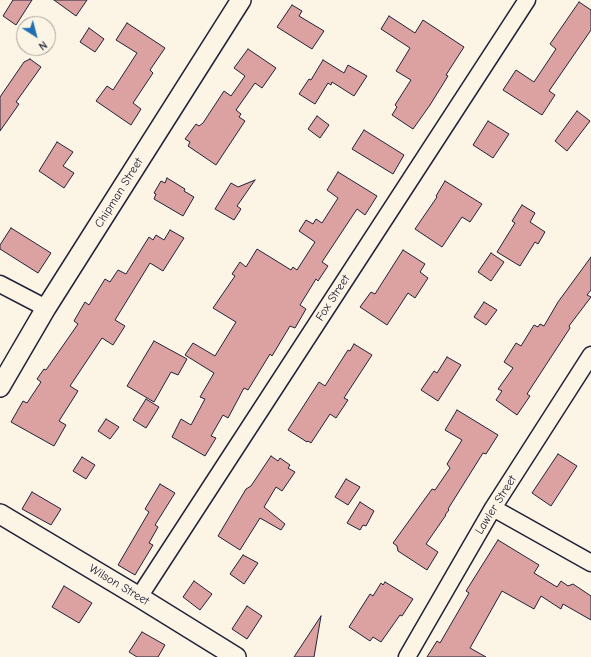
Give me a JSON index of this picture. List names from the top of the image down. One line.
{"streets":{"street":["Chipman Street","Fox Street","Lawler Street","Wilson Street"]},"crossings":[["Fox Street","Wilson Street"]],"north":"bottom right"}
